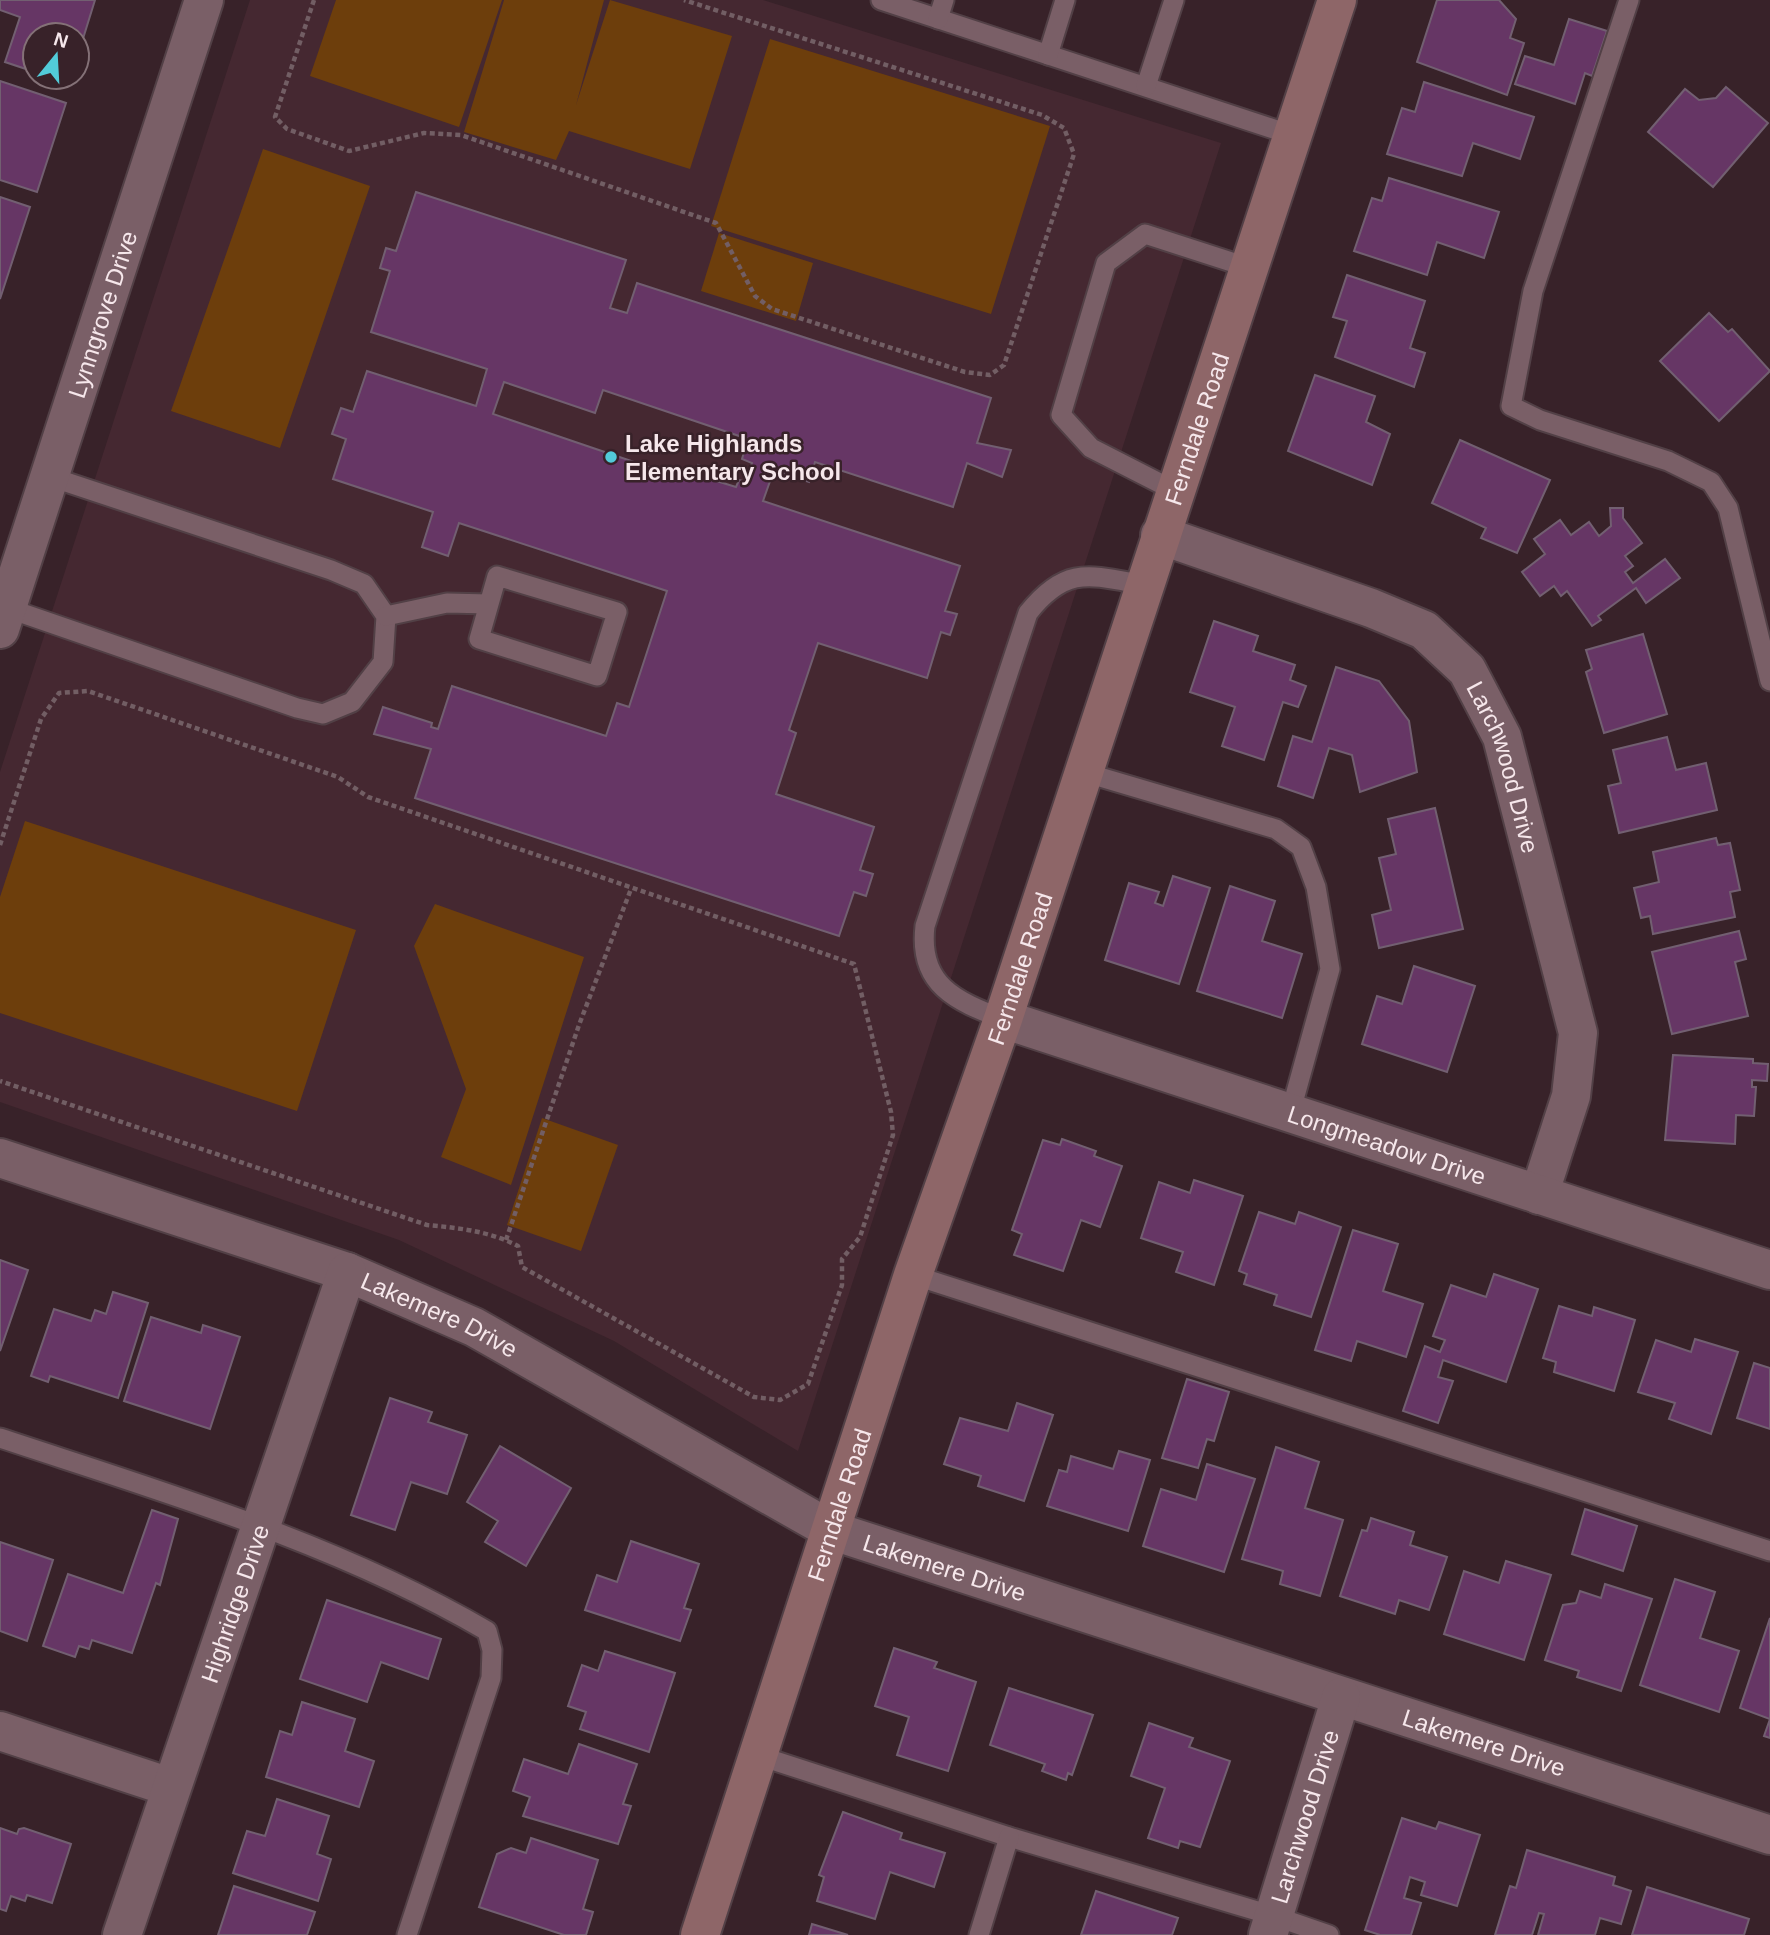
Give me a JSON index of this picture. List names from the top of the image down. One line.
{"streets":{"street":["Lynngrove Drive","Ferndale Road","Larchwood Drive","Longmeadow Drive","Lakemere Drive","Highridge Drive"]},"crossings":[["Ferndale Road","Larchwood Drive"],["Ferndale Road","Longmeadow Drive"],["Ferndale Road","Lakemere Drive"],["Larchwood Drive","Longmeadow Drive"],["Larchwood Drive","Lakemere Drive"],["Lakemere Drive","Highridge Drive"]],"places":["Lake Highlands Elementary School"],"north":"top"}
